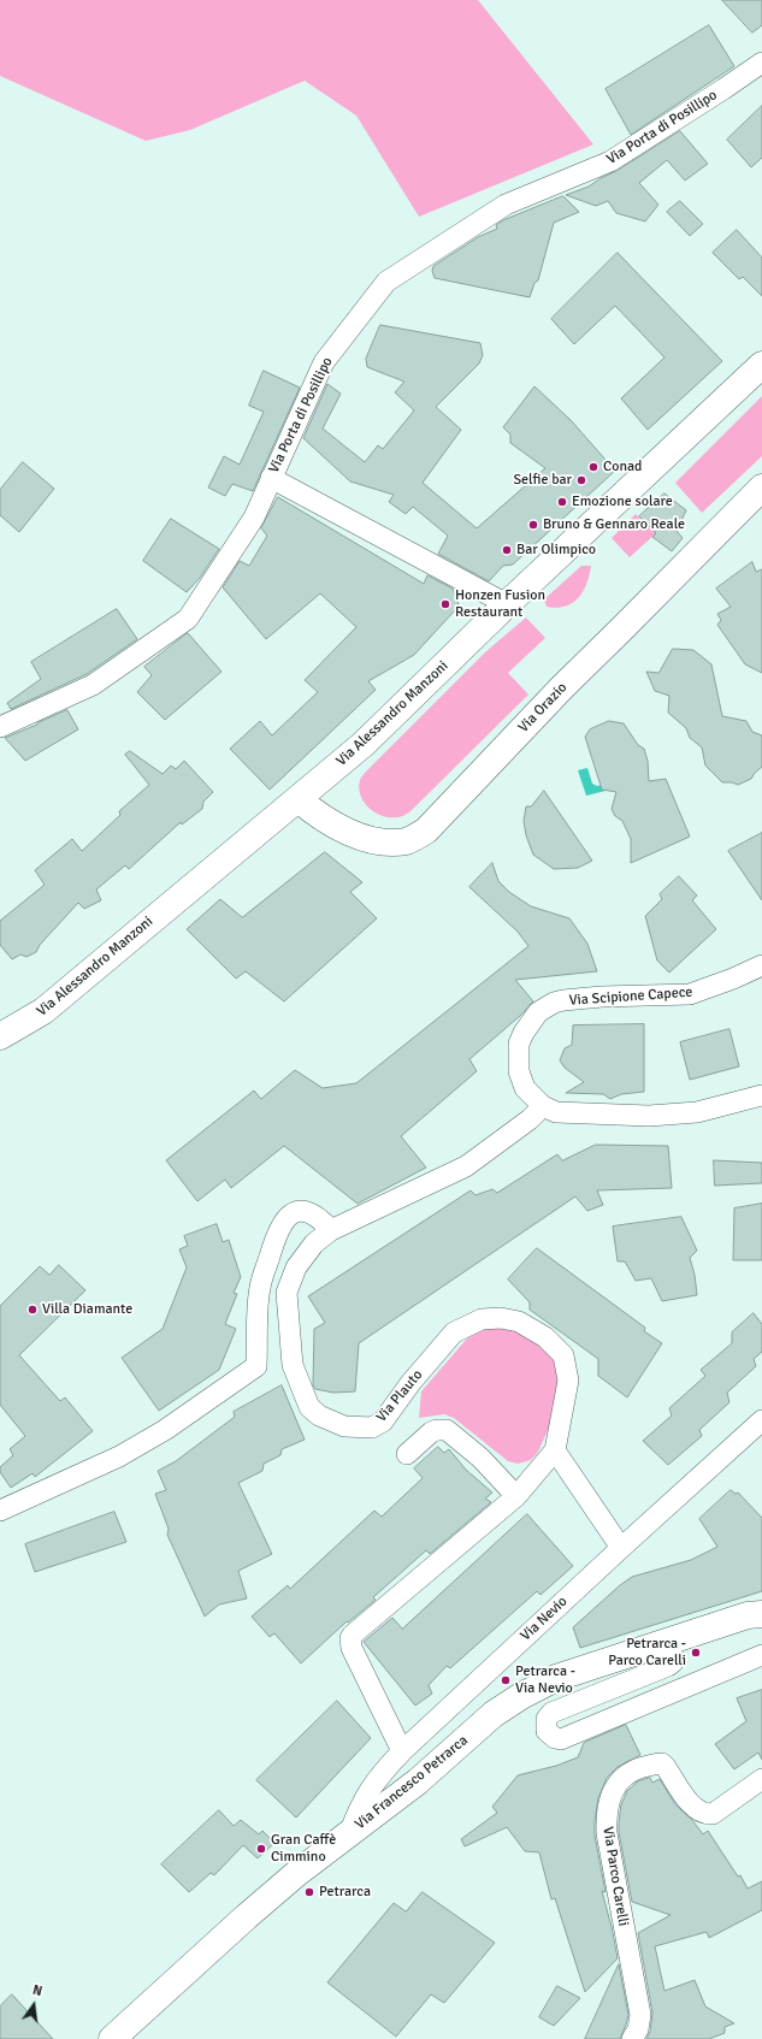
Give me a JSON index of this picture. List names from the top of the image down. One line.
{"streets":{"street":["Via Porta di Posillipo","Via Orazio","Via Alessandro Manzoni","Via Scipione Capece","Via Plauto","Via Nevio","Via Francesco Petrarca","Via Parco Carelli"]},"crossings":[["Via Orazio","Via Alessandro Manzoni"],["Via Scipione Capece","Via Plauto"],["Via Plauto","Via Nevio"],["Via Nevio","Via Francesco Petrarca"]],"places":["Conad","Selfie bar","Emozione solare","Bruno & Gennaro Reale","Bar Olimpico","Honzen Fusion Restaurant","Villa Diamante","Petrarca - Parco Carelli","Petrarca - Via Nevio","Gran Caffè Cimmino","Petrarca"],"north":"top"}
